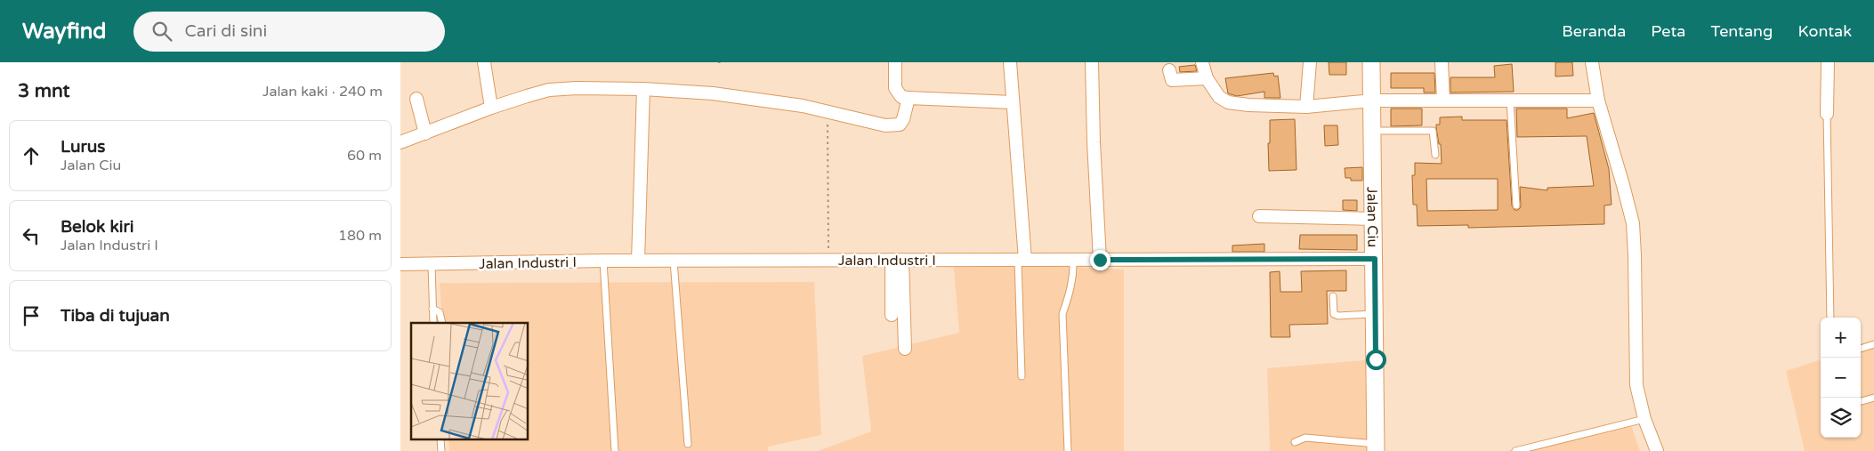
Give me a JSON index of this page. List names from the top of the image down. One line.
{"streets":{"street":["Jalan Ciu","Jalan Industri I"]},"crossings":[["Jalan Ciu","Jalan Industri I"]],"page":{"header":"Wayfind","search":"Cari di sini","nav":["Beranda","Peta","Tentang","Kontak"],"heading":["3 mnt","Jalan kaki · 240 m"],"list":[["Lurus","Jalan Ciu","60 m"],["Belok kiri","Jalan Industri I","180 m"],"Tiba di tujuan"],"map_buttons":["+","−"]}}
